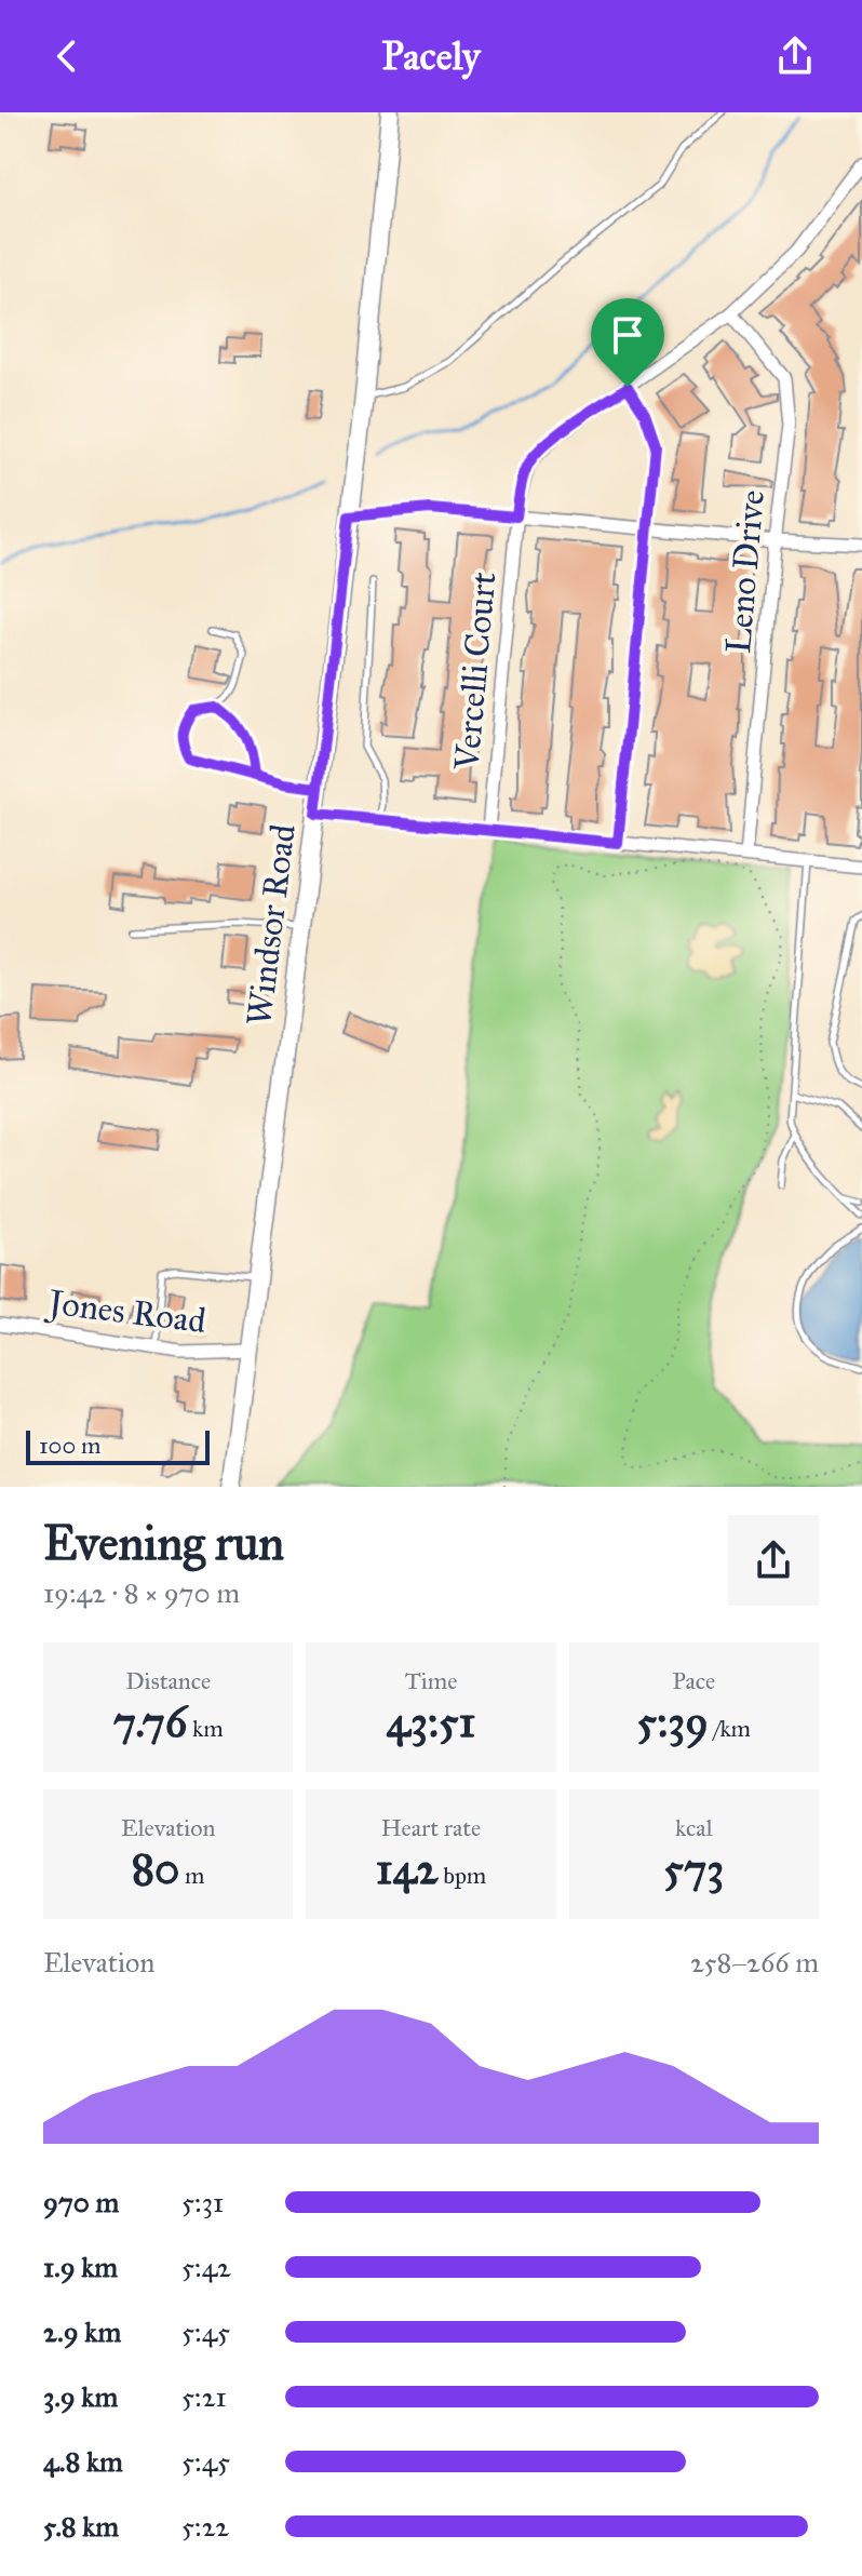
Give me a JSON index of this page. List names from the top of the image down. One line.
{"streets":{"main road":["Windsor Road"],"street":["Leno Drive","Vercelli Court","Jones Road"]},"crossings":[["Leno Drive","Vercelli Court"],["Windsor Road","Jones Road"]],"scale_bar":"100 m","page":{"header":"Pacely","scale":"100 m","heading":["Evening run","19:42 · 8 × 970 m"],"stats":[["Distance","7.76 km"],["Time","43:51"],["Pace","5:39 /km"],["Elevation","80 m"],["Heart rate","142 bpm"],["kcal","573"]],"chart":["Elevation","258–266 m"],"list":[{"name":"970 m","note":"5:31"},{"name":"1.9 km","note":"5:42"},{"name":"2.9 km","note":"5:45"},{"name":"3.9 km","note":"5:21"},{"name":"4.8 km","note":"5:45"},{"name":"5.8 km","note":"5:22"}]}}
